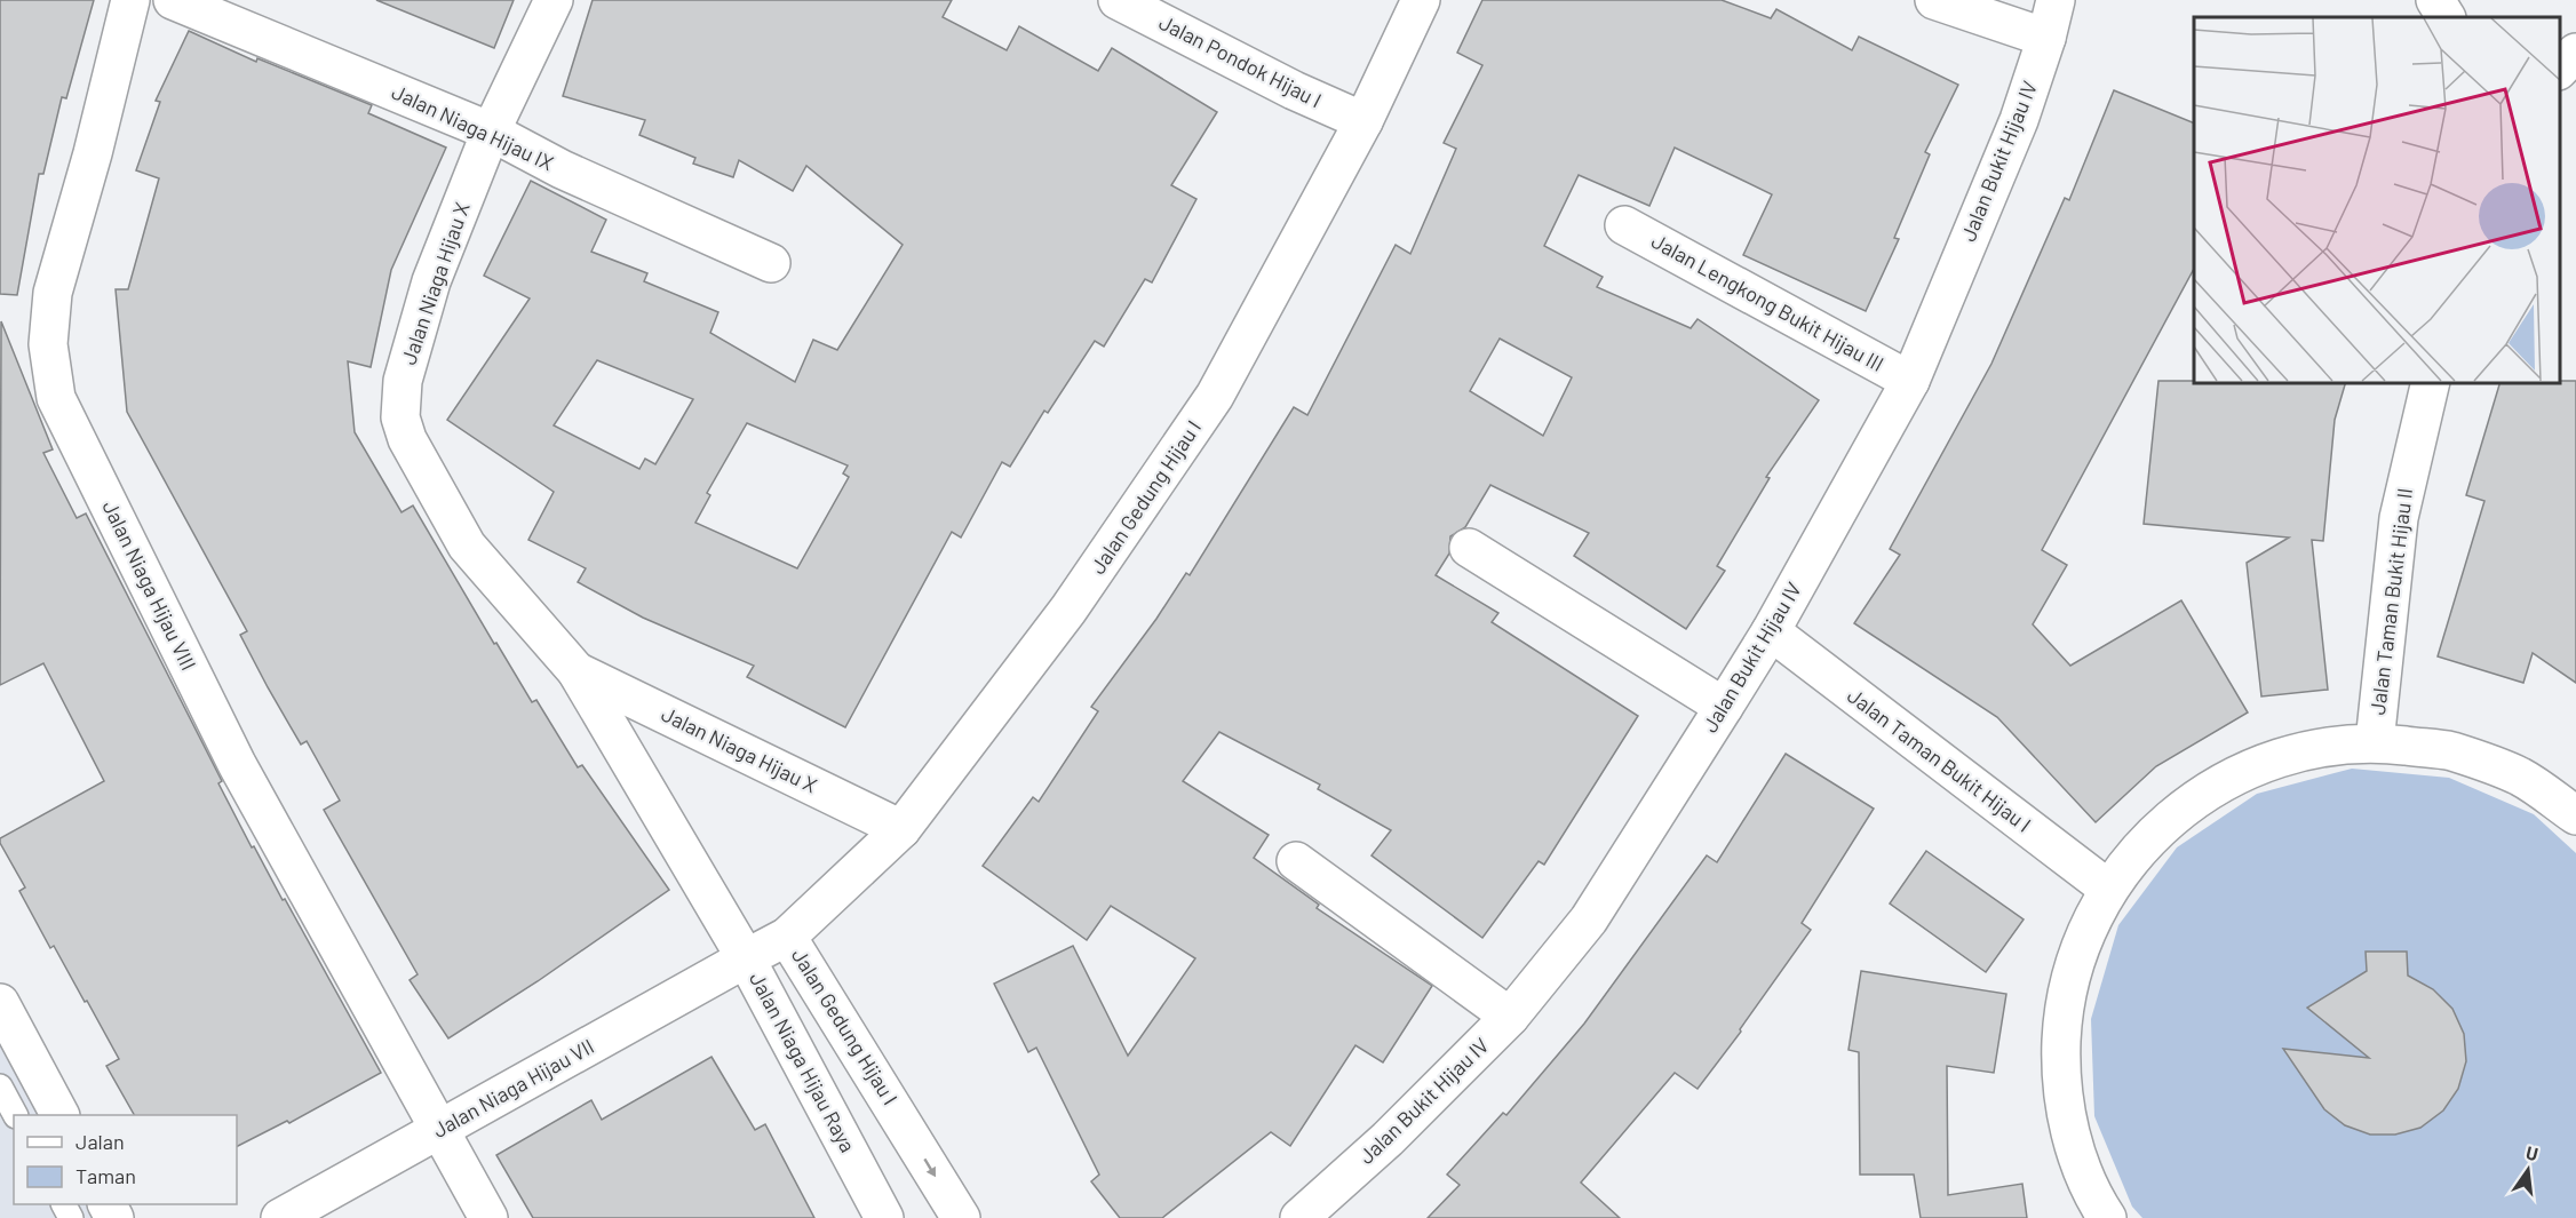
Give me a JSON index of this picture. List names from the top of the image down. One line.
{"streets":{"street":["Jalan Pondok Hijau I","Jalan Niaga Hijau IX","Jalan Bukit Hijau IV","Jalan Niaga Hijau X","Jalan Lengkong Bukit Hijau III","Jalan Gedung Hijau I","Jalan Niaga Hijau VIII","Jalan Taman Bukit Hijau II","Jalan Taman Bukit Hijau I","Jalan Niaga Hijau Raya","Jalan Niaga Hijau VII"]},"crossings":[["Jalan Pondok Hijau I","Jalan Gedung Hijau I"],["Jalan Niaga Hijau IX","Jalan Niaga Hijau X"],["Jalan Bukit Hijau IV","Jalan Lengkong Bukit Hijau III"],["Jalan Bukit Hijau IV","Jalan Taman Bukit Hijau I"],["Jalan Niaga Hijau X","Jalan Gedung Hijau I"],["Jalan Niaga Hijau X","Jalan Niaga Hijau Raya"],["Jalan Gedung Hijau I","Jalan Niaga Hijau Raya"],["Jalan Gedung Hijau I","Jalan Niaga Hijau VII"],["Jalan Niaga Hijau VIII","Jalan Niaga Hijau VII"],["Jalan Niaga Hijau Raya","Jalan Niaga Hijau VII"]],"legend":["Jalan","Taman"],"north":"top"}
